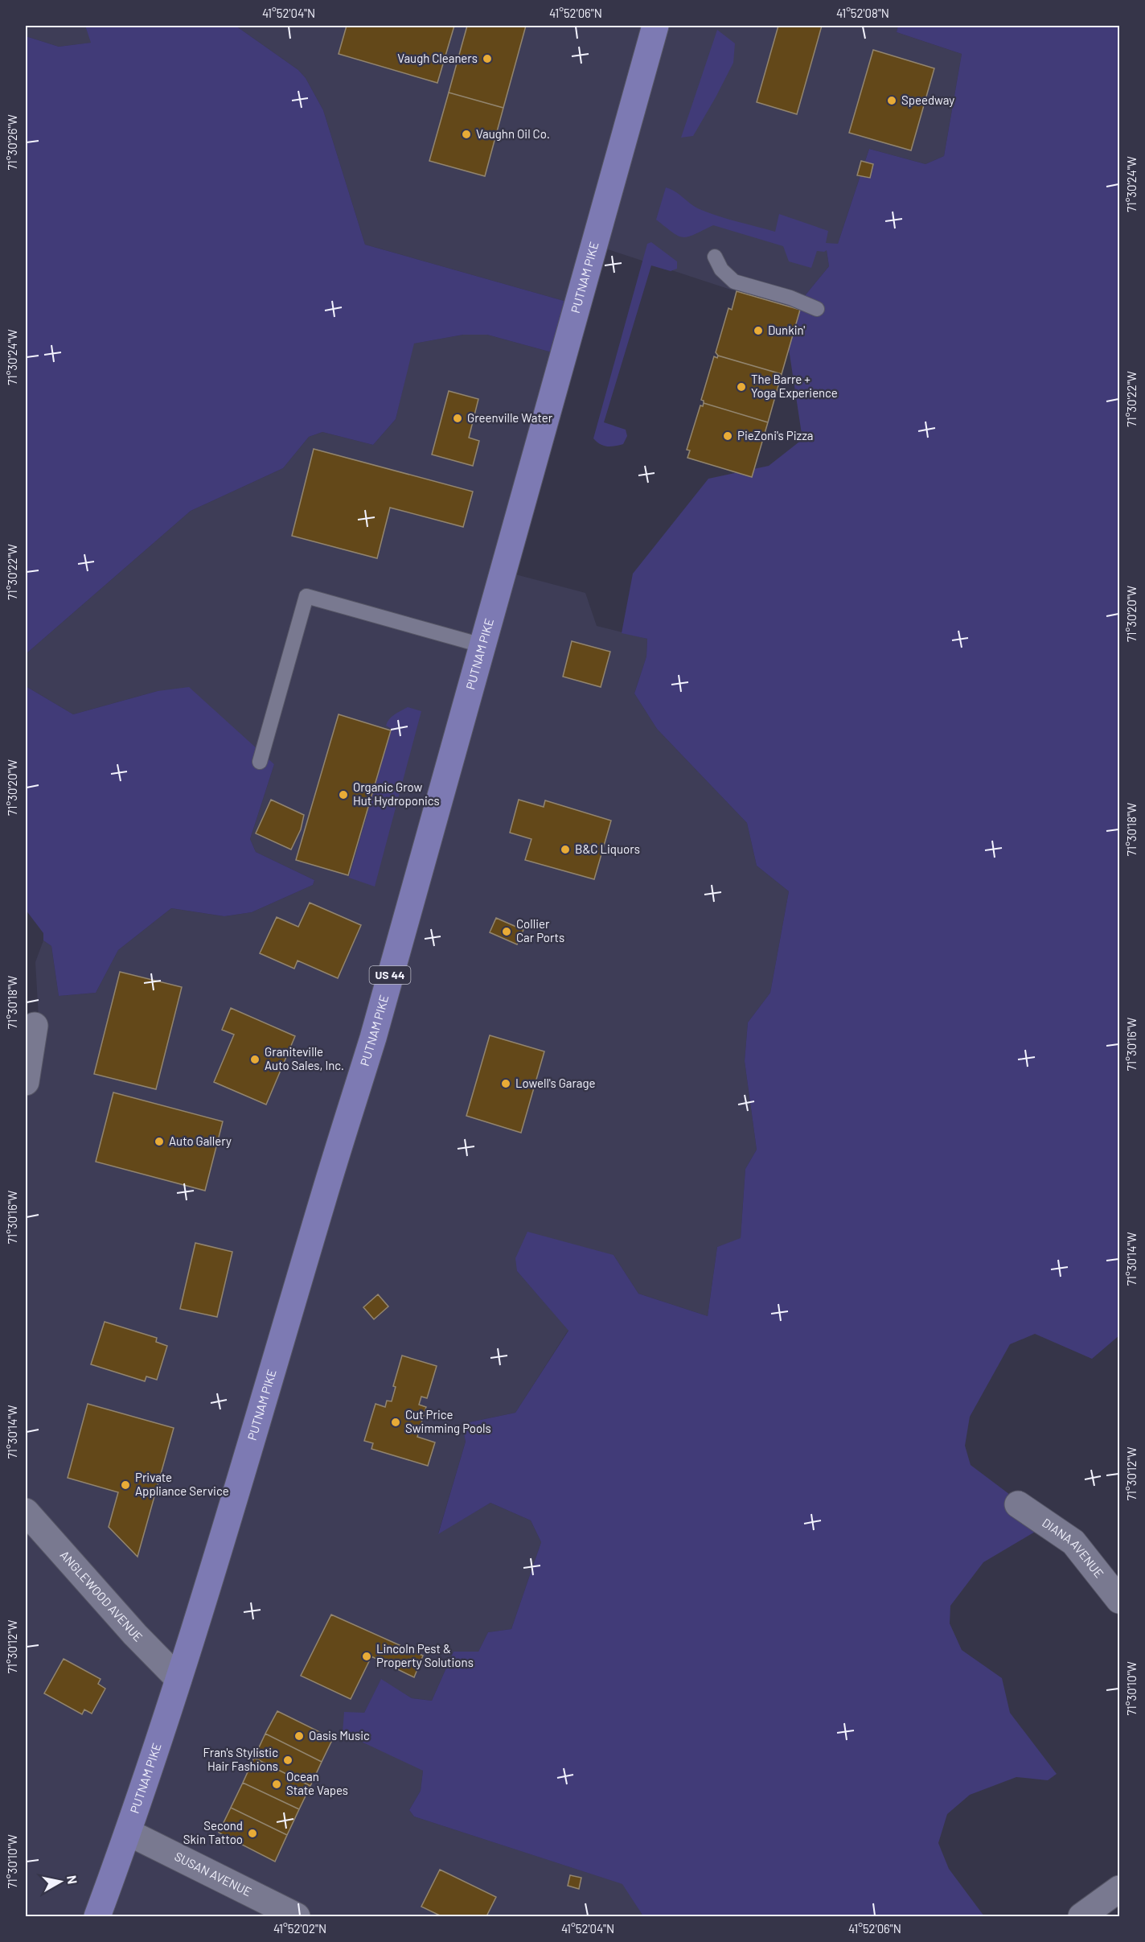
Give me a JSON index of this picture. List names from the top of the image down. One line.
{"streets":{"main road":["PUTNAM PIKE","US 44"],"street":["DIANA AVENUE","ANGLEWOOD AVENUE","SUSAN AVENUE"]},"crossings":[["PUTNAM PIKE","ANGLEWOOD AVENUE"],["PUTNAM PIKE","SUSAN AVENUE"]],"places":["Vaugh Cleaners","Speedway","Vaughn Oil Co.","Dunkin'","The Barre + Yoga Experience","Greenville Water","PieZoni's Pizza","Organic Grow Hut Hydroponics","B&C Liquors","Collier Car Ports","Graniteville Auto Sales, Inc.","Lowell's Garage","Auto Gallery","Cut Price Swimming Pools","Private Appliance Service","Lincoln Pest & Property Solutions","Oasis Music","Fran's Stylistic Hair Fashions","Ocean State Vapes","Second Skin Tattoo"],"north":"right","coordinates":["41°52'04\"N","41°52'06\"N","41°52'08\"N","71°30'26\"W","71°30'24\"W","71°30'22\"W","71°30'20\"W","71°30'18\"W","71°30'16\"W","71°30'14\"W","71°30'12\"W","71°30'10\"W","41°52'02\"N"]}
